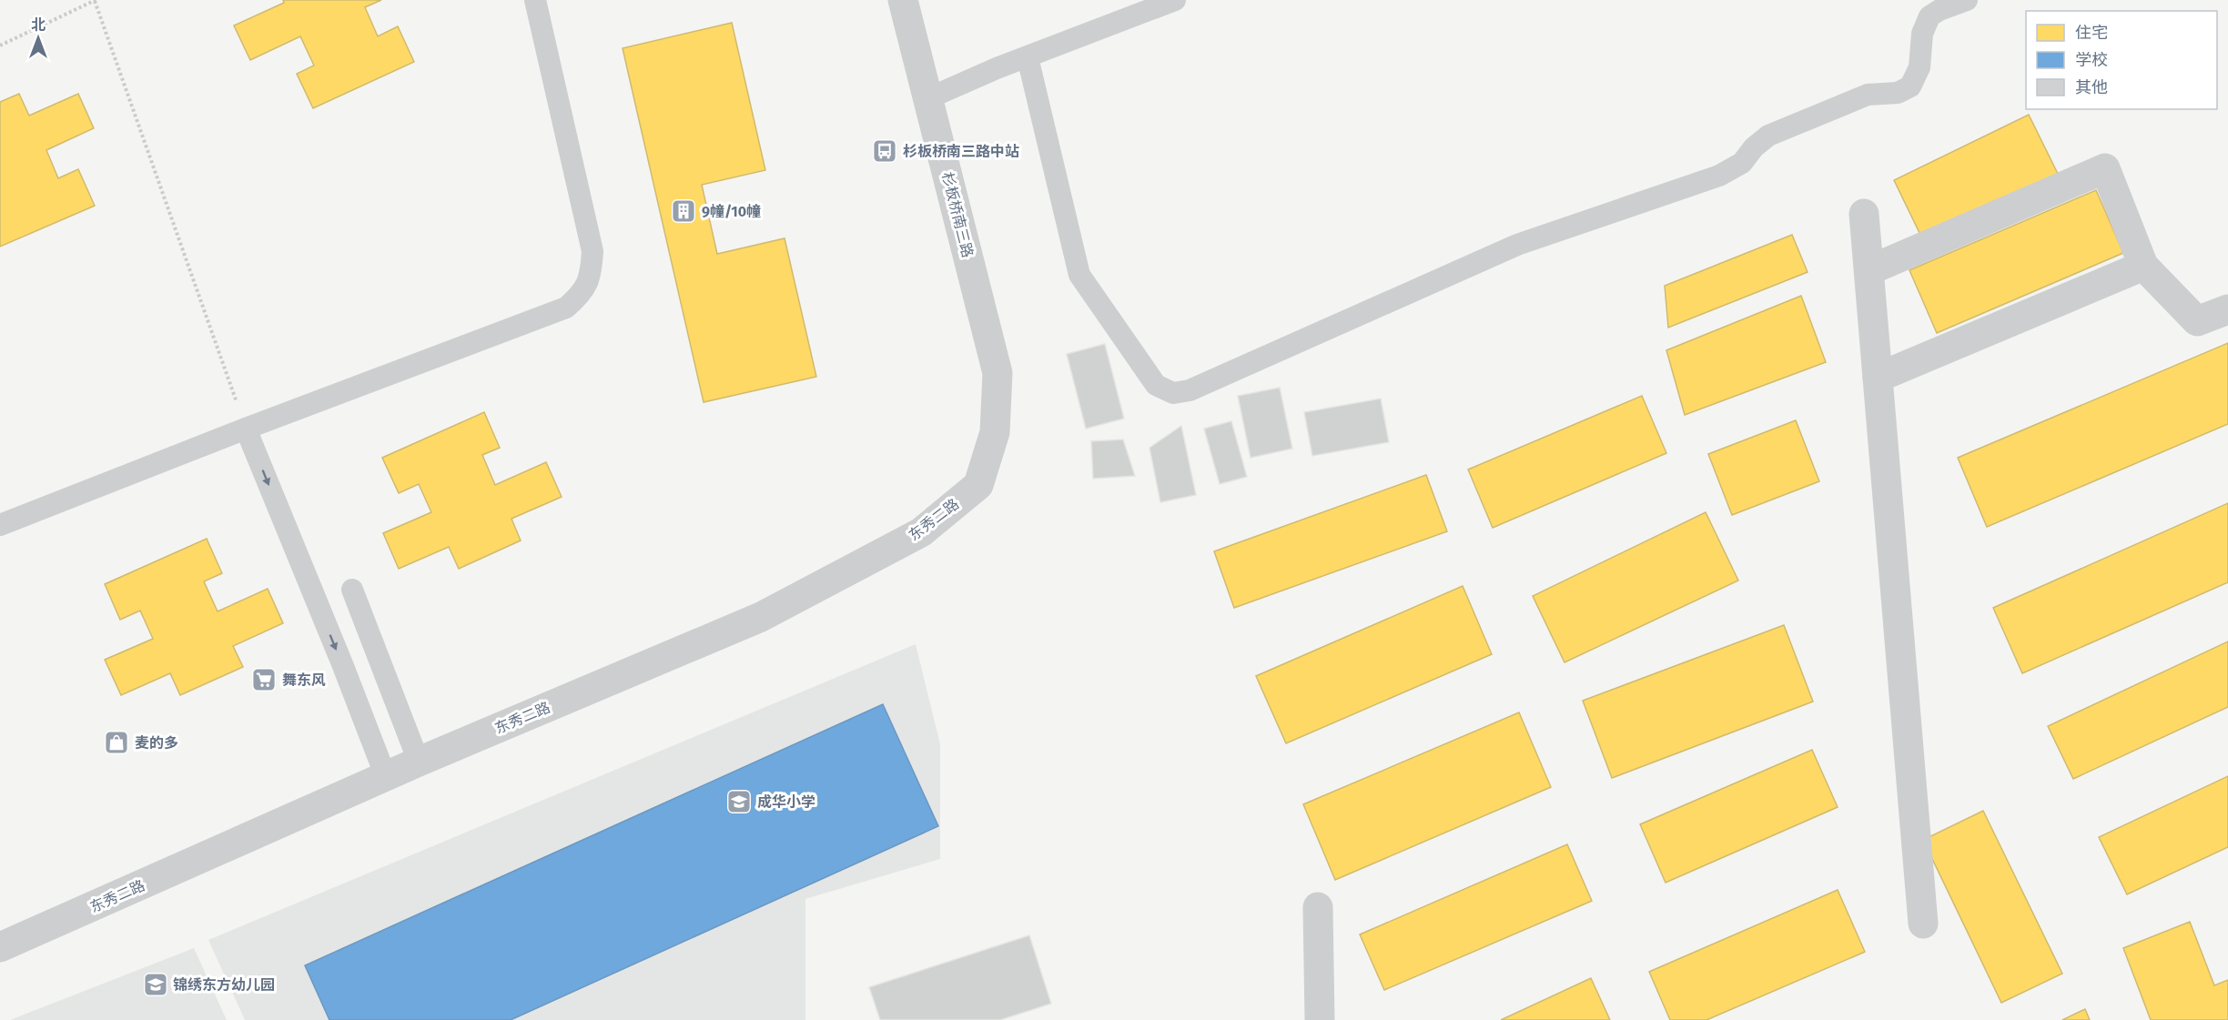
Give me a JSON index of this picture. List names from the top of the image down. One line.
{"streets":{"street":["杉板桥南三路","东秀二路"]},"crossings":[["杉板桥南三路","东秀二路"]],"places":{"bus stop":["杉板桥南三路中站"],"building":["9幢/10幢"],"supermarket":["舞东风"],"shop":["麦的多"],"school or university":["成华小学","锦绣东方幼儿园"]},"legend":["住宅","学校","其他"],"north":"top"}
